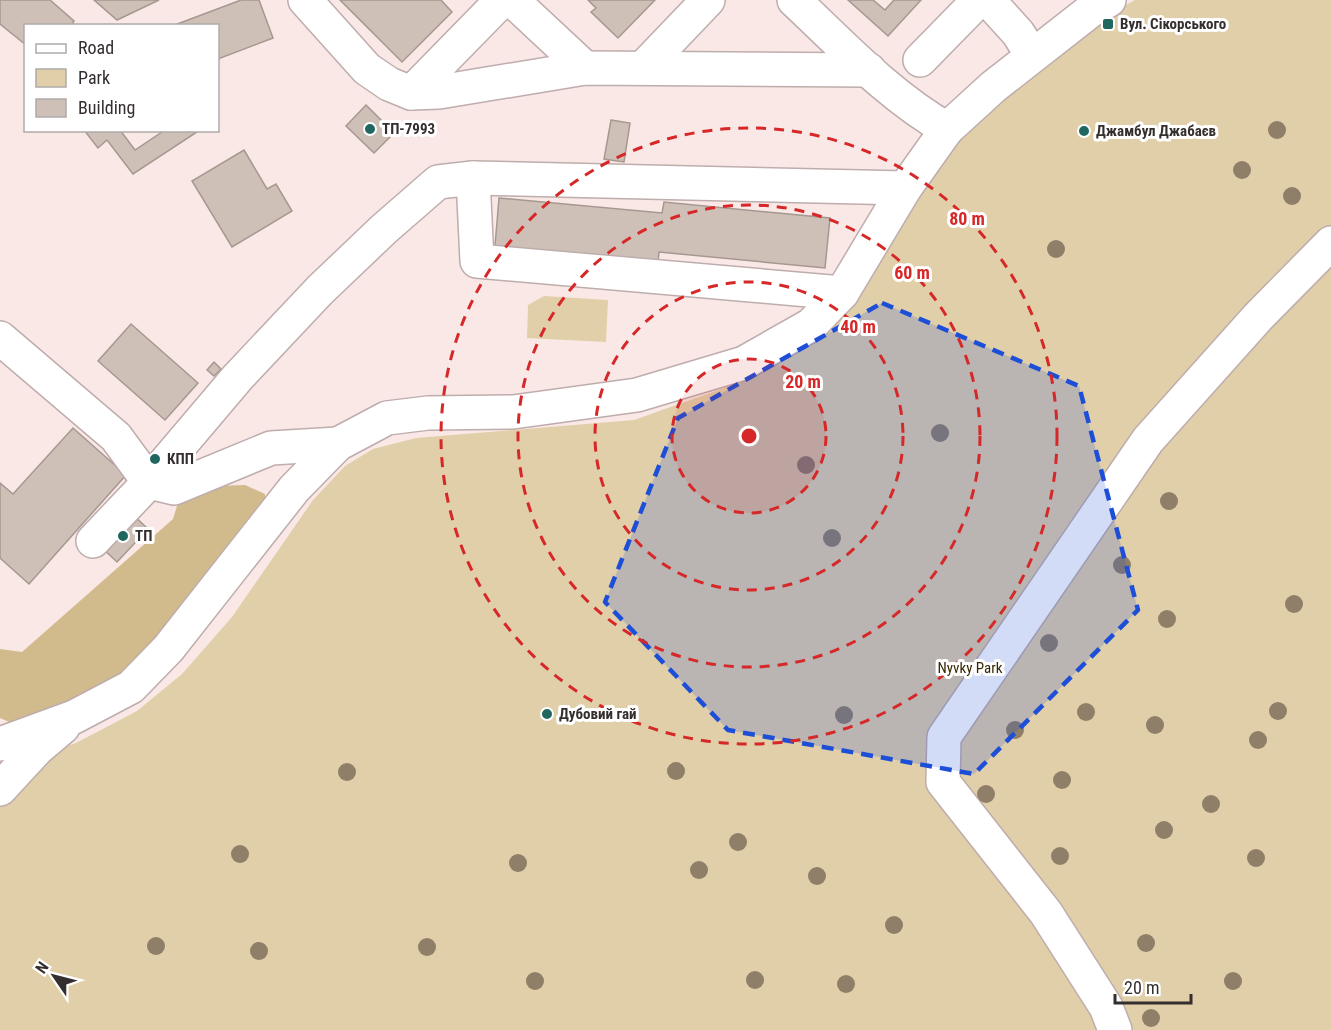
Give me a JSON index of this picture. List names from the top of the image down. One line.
{"parks":["Nyvky Park"],"places":{"transit":["Вул. Сікорського"],"other":["ТП-7993","Джамбул Джабаєв","КПП","ТП","Дубовий гай"]},"legend":["Road","Park","Building"],"scale_bar":"20 m","north":"top left","rings":["80 m","60 m","40 m","20 m"]}
